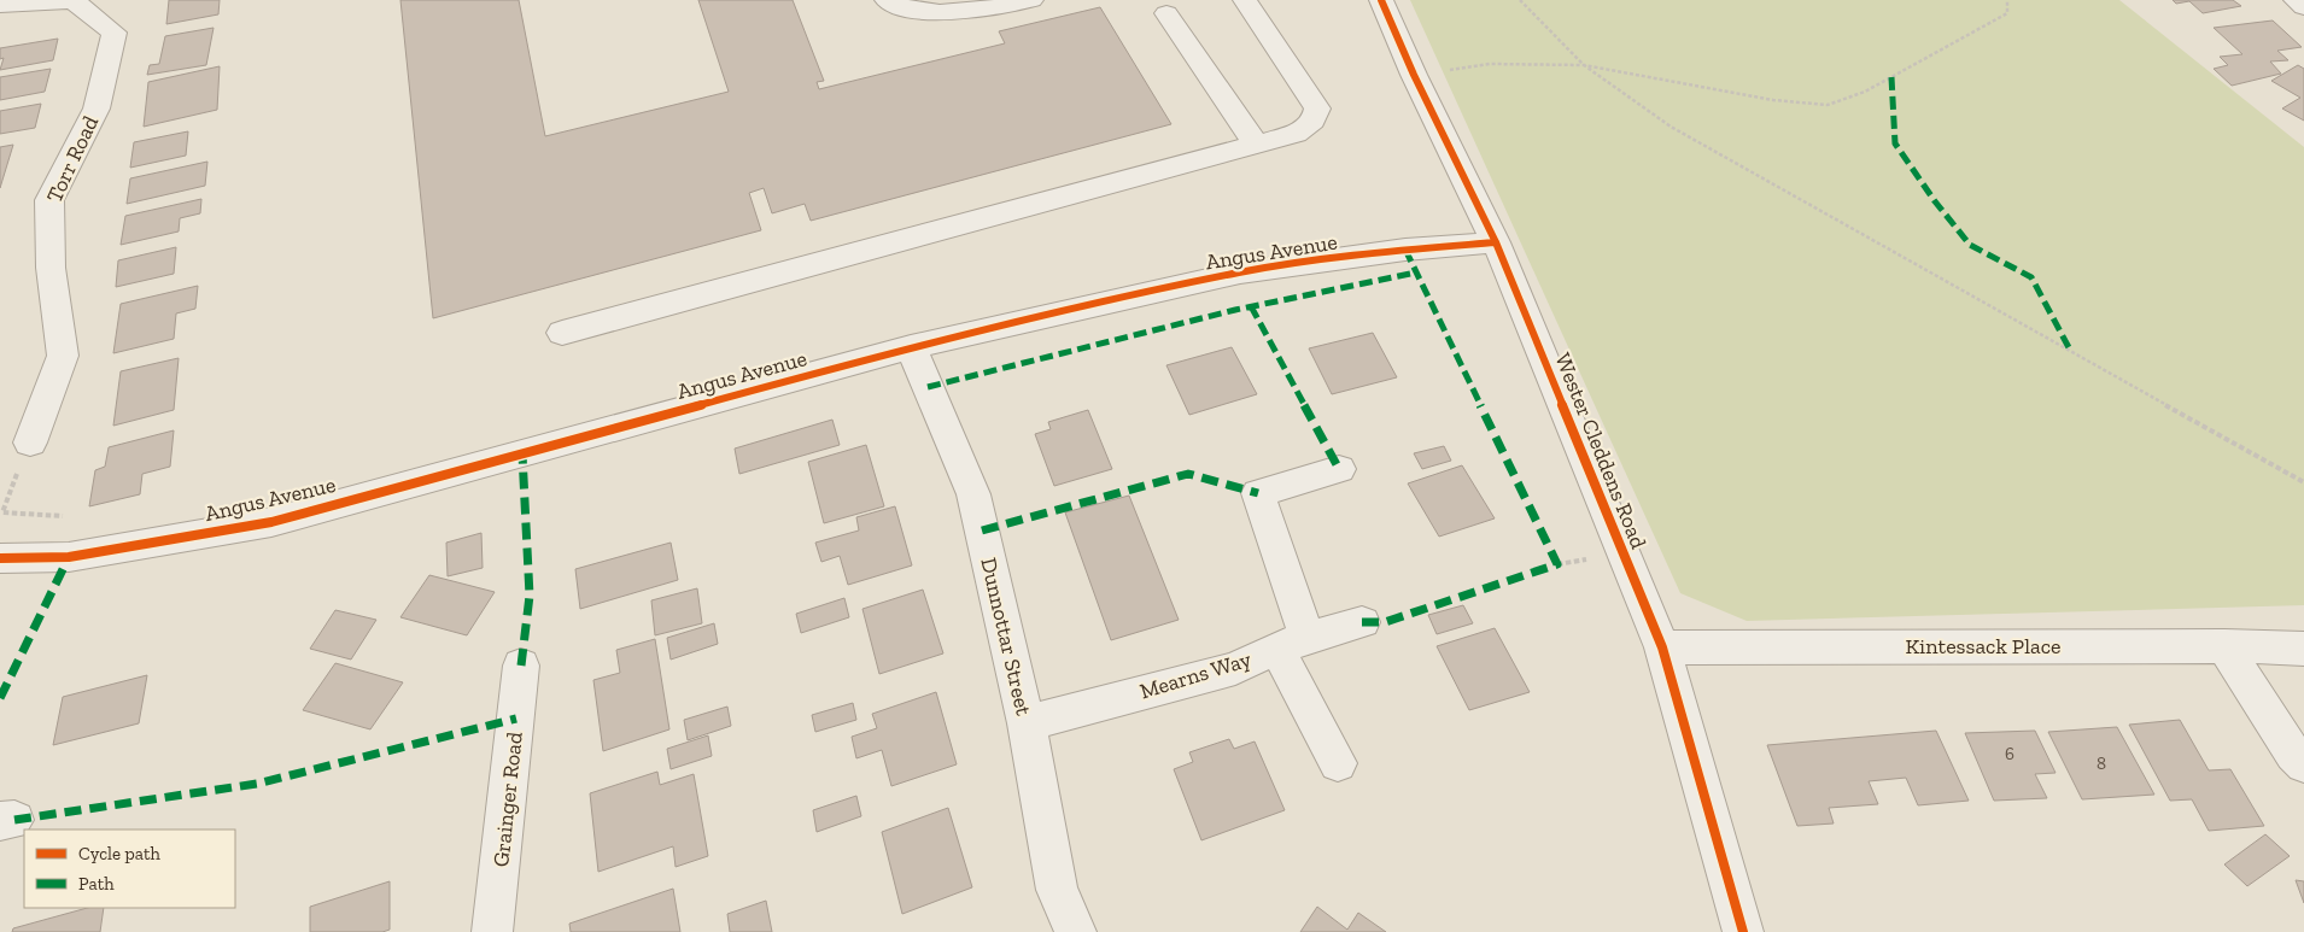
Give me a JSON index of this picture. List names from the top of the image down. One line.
{"streets":{"street":["Torr Road","Angus Avenue","Wester Cleddens Road","Dunnottar Street","Kintessack Place","Mearns Way","Grainger Road"]},"crossings":[["Angus Avenue","Wester Cleddens Road"],["Angus Avenue","Dunnottar Street"],["Wester Cleddens Road","Kintessack Place"],["Dunnottar Street","Mearns Way"]],"house_numbers":["6","8"],"legend":["Cycle path","Path"]}
